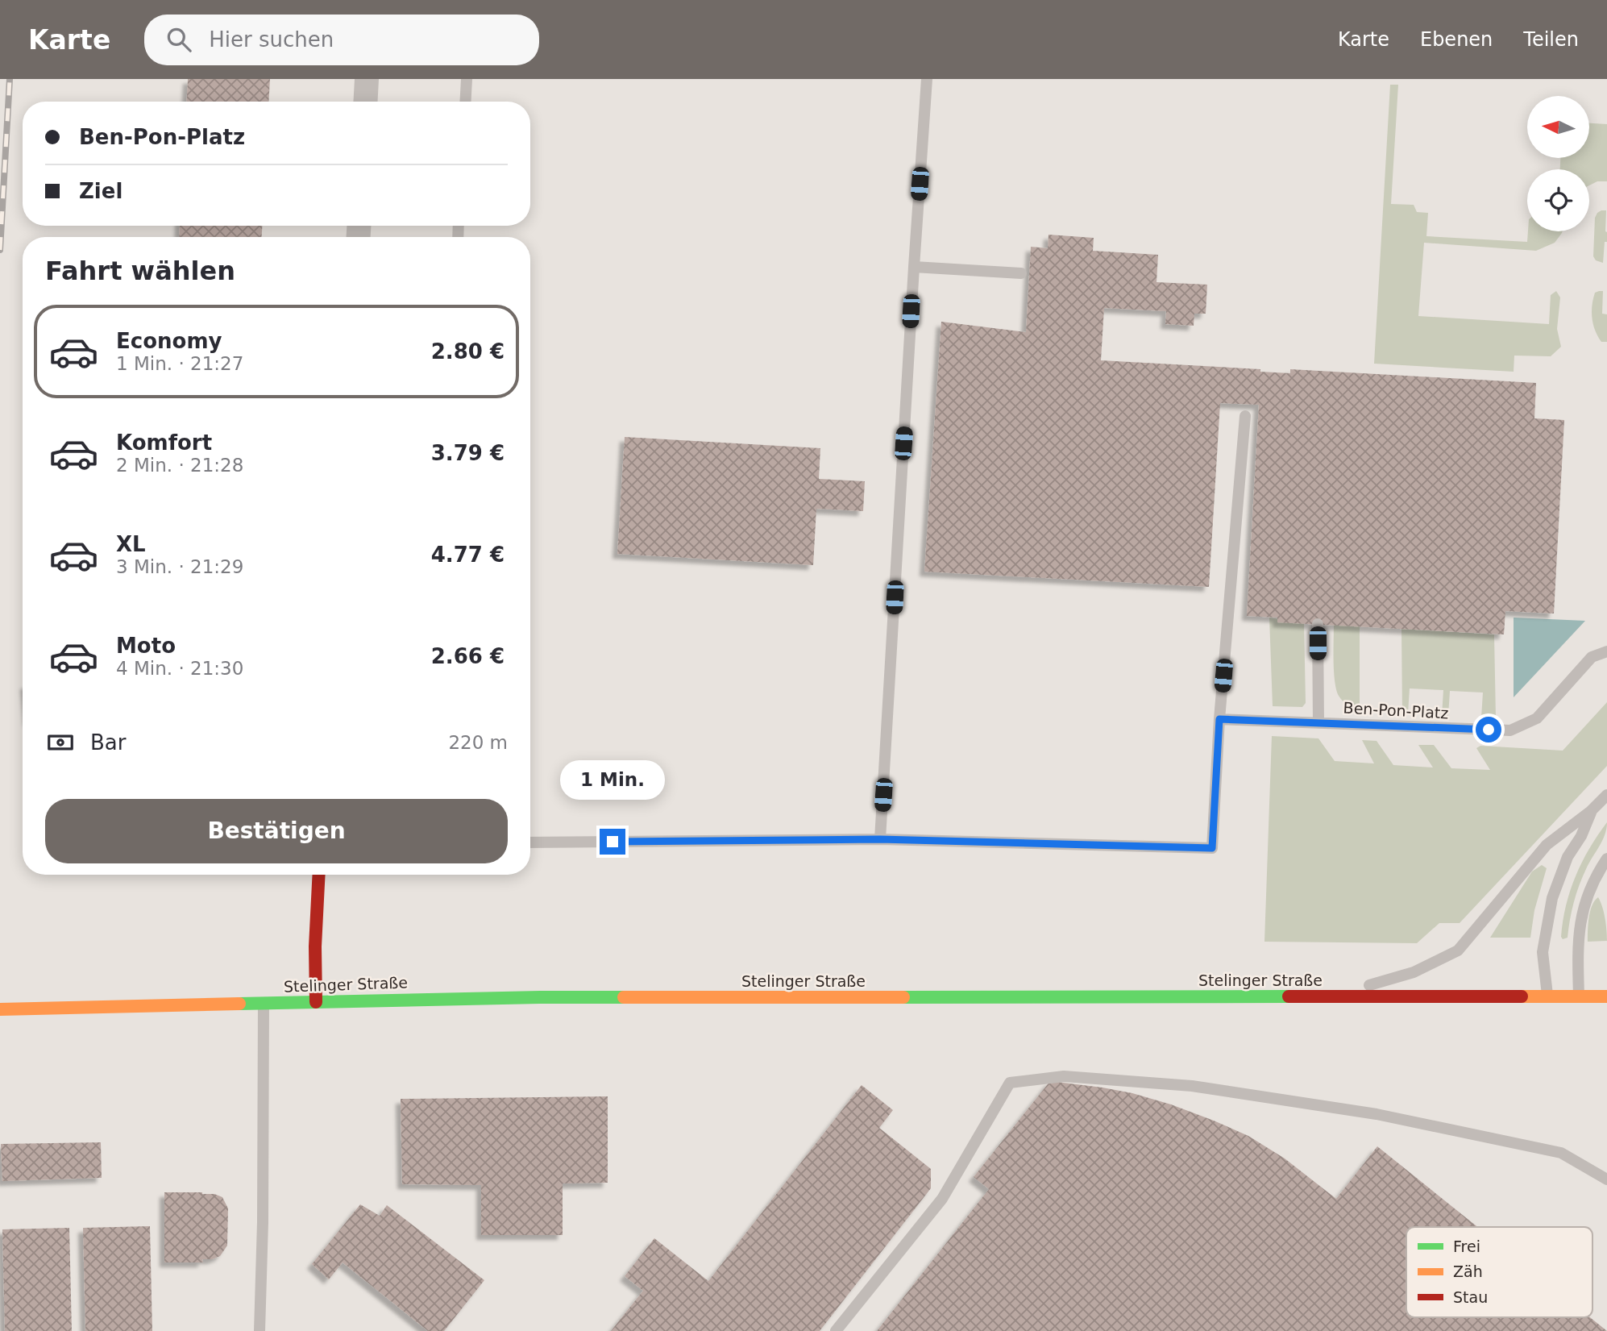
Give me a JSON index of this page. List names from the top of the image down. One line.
{"streets":{"main road":["Stelinger Straße"],"lane":["Ben-Pon-Platz"]},"legend":["Frei","Zäh","Stau"],"north":"left","page":{"header":"Karte","search":"Hier suchen","nav":["Karte","Ebenen","Teilen"],"banner":["Ben-Pon-Platz","Ziel"],"heading":"Fahrt wählen","list":[{"name":"Economy","note":"1 Min. · 21:27","value":"2.80 €"},{"name":"Komfort","note":"2 Min. · 21:28","value":"3.79 €"},{"name":"XL","note":"3 Min. · 21:29","value":"4.77 €"},{"name":"Moto","note":"4 Min. · 21:30","value":"2.66 €"}],"pay":["Bar","220 m"],"bubble":"1 Min.","buttons":"Bestätigen"}}
